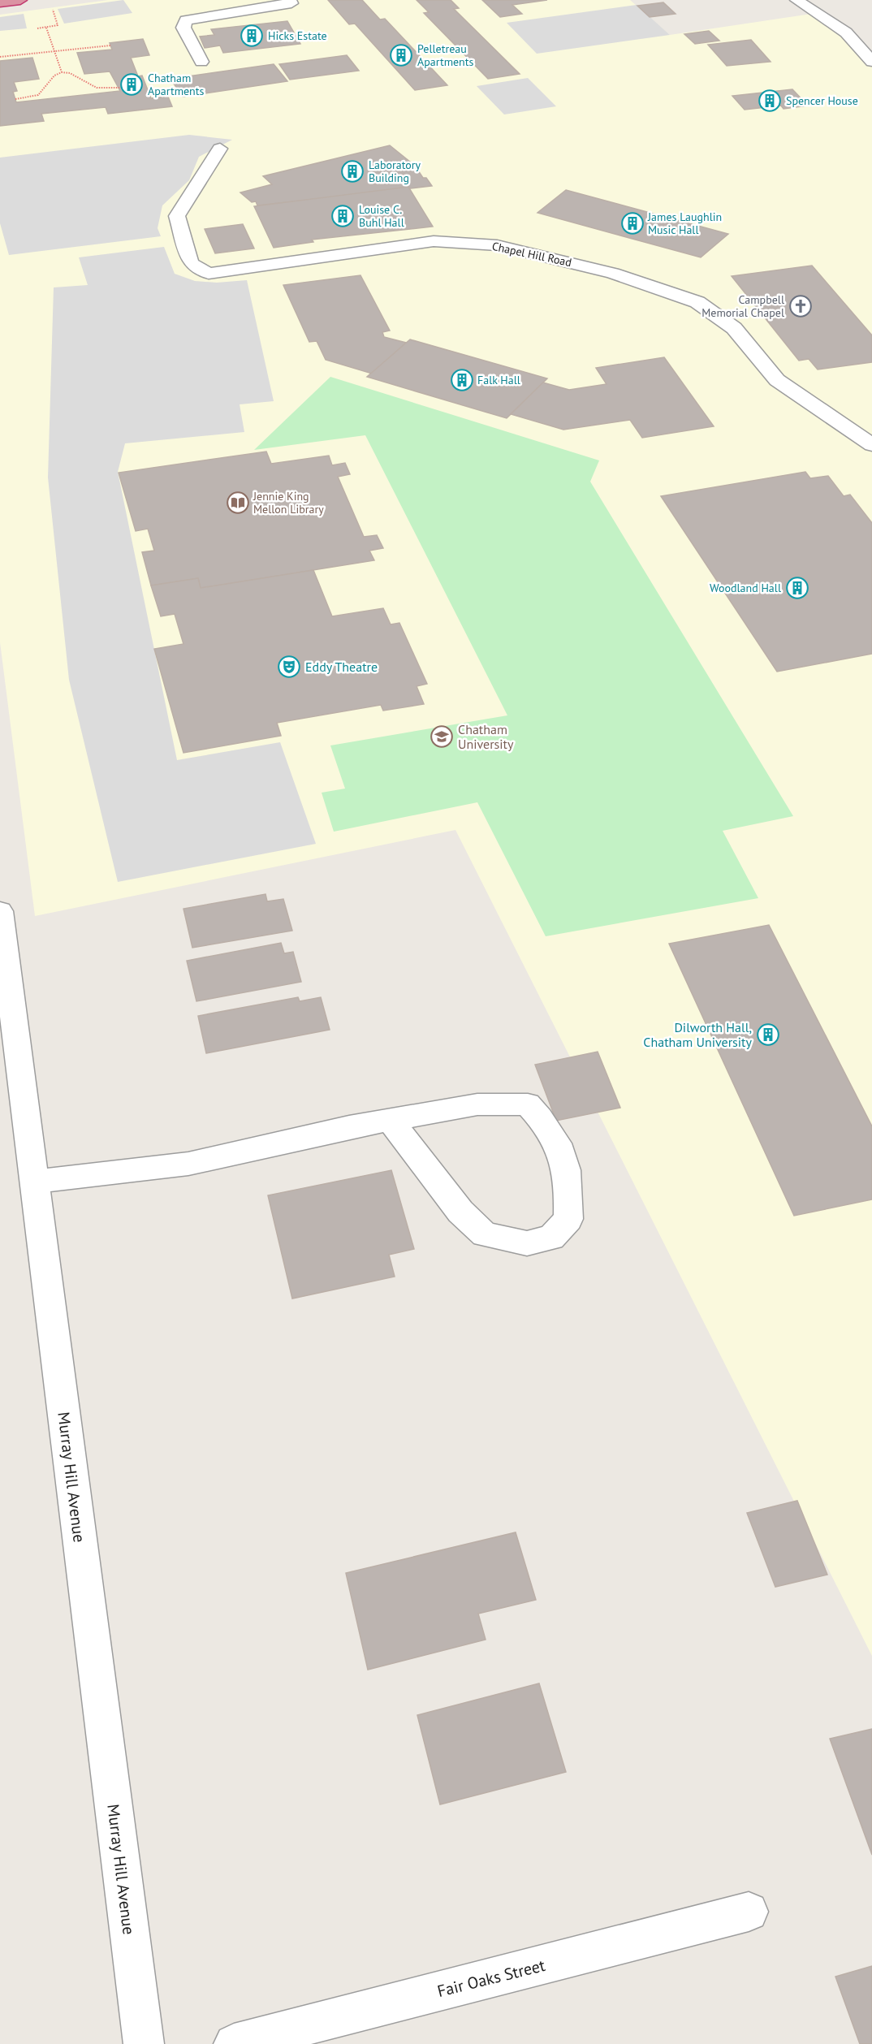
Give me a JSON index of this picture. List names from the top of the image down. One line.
{"streets":{"street":["Chapel Hill Road","Murray Hill Avenue","Fair Oaks Street"]},"places":{"building":["Hicks Estate","Pelletreau Apartments","Chatham Apartments","Spencer House","Laboratory Building","Louise C. Buhl Hall","James Laughlin Music Hall","Falk Hall","Woodland Hall","Dilworth Hall, Chatham University"],"church":["Campbell Memorial Chapel"],"library":["Jennie King Mellon Library"],"theatre":["Eddy Theatre"],"school or university":["Chatham University"]}}
